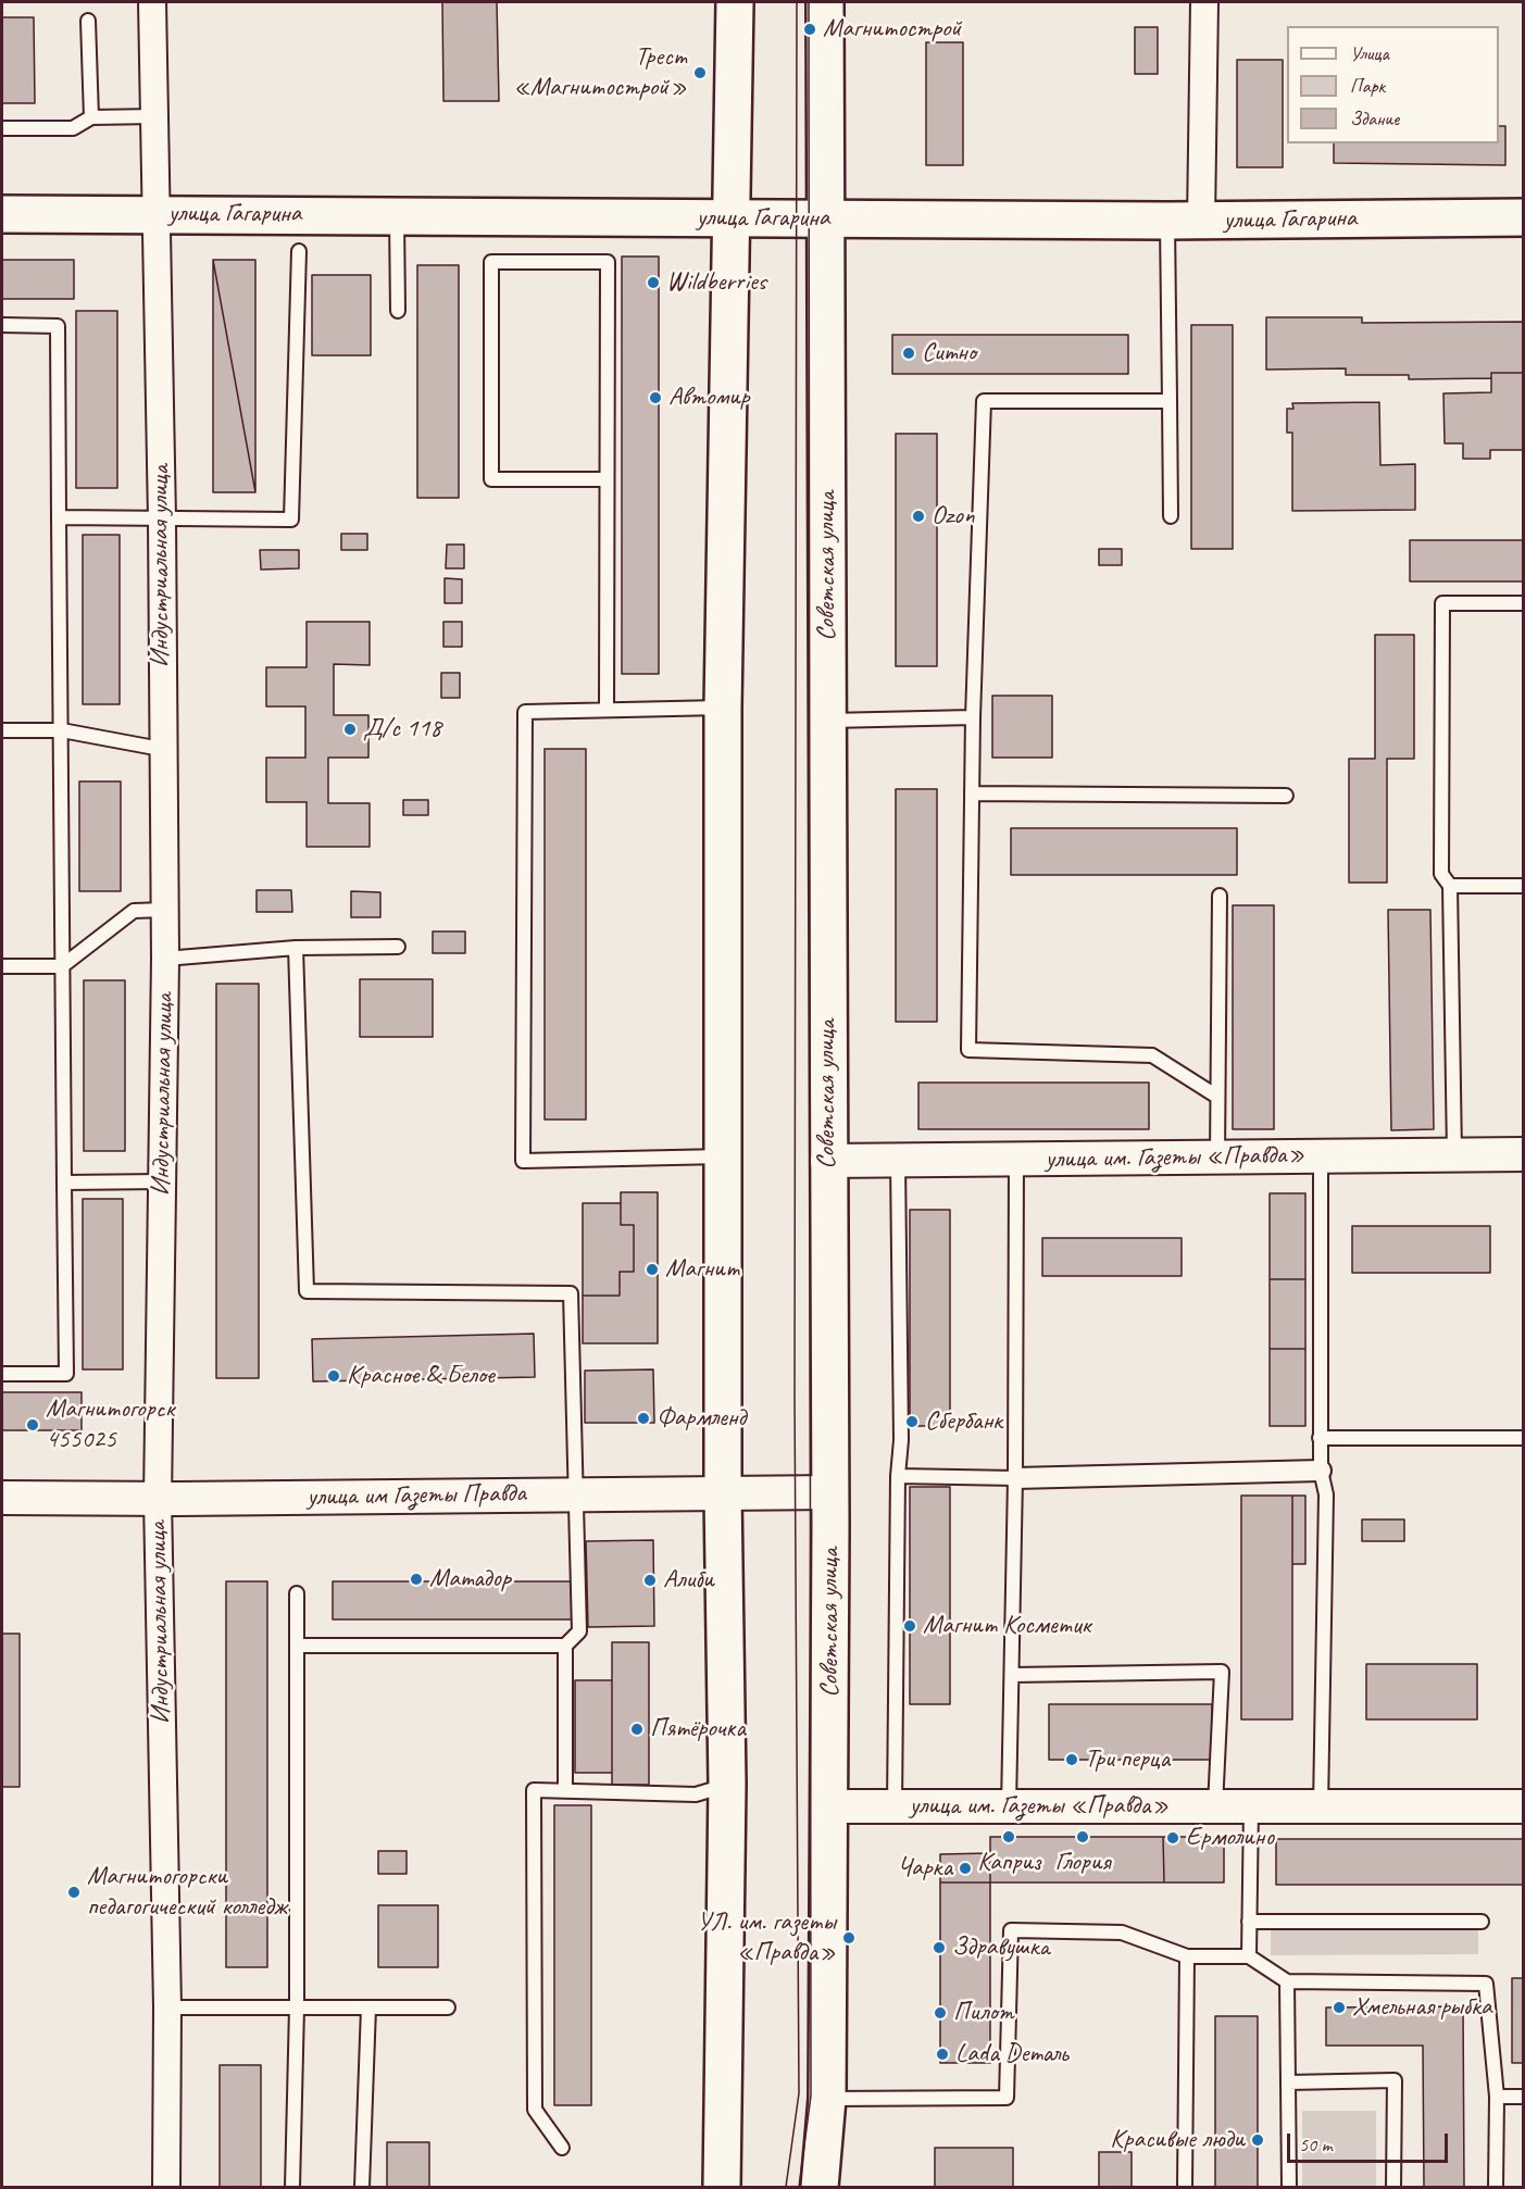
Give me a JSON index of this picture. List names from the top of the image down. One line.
{"streets":{"main road":["улица Гагарина","Советская улица"],"street":["Индустриальная улица","улица им. Газеты «Правда»","улица им Газеты Правда"]},"crossings":[["улица Гагарина","Индустриальная улица"],["улица Гагарина","Советская улица"],["Индустриальная улица","улица им Газеты Правда"],["Советская улица","улица им. Газеты «Правда»"],["Советская улица","улица им Газеты Правда"]],"places":["Магнитострой","Трест «Магнитострой»","Wildberries","Ситно","Автомир","Ozon","Д/с 118","Магнит","Красное & Белое","Фармленд","Сбербанк","Магнитогорск 455025","Матадор","Алиби","Магнит Косметик","Пятёрочка","Три перца","Каприз","Глория","Ермолино","Чарка","Магнитогорски педагогический колледж","УЛ. им. газеты «Правда»","Здравушка","Хмельная рыбка","Пилот","Lada Dеталь","Красивые люди"],"legend":["Улица","Парк","Здание"],"scale_bar":"50 m"}
